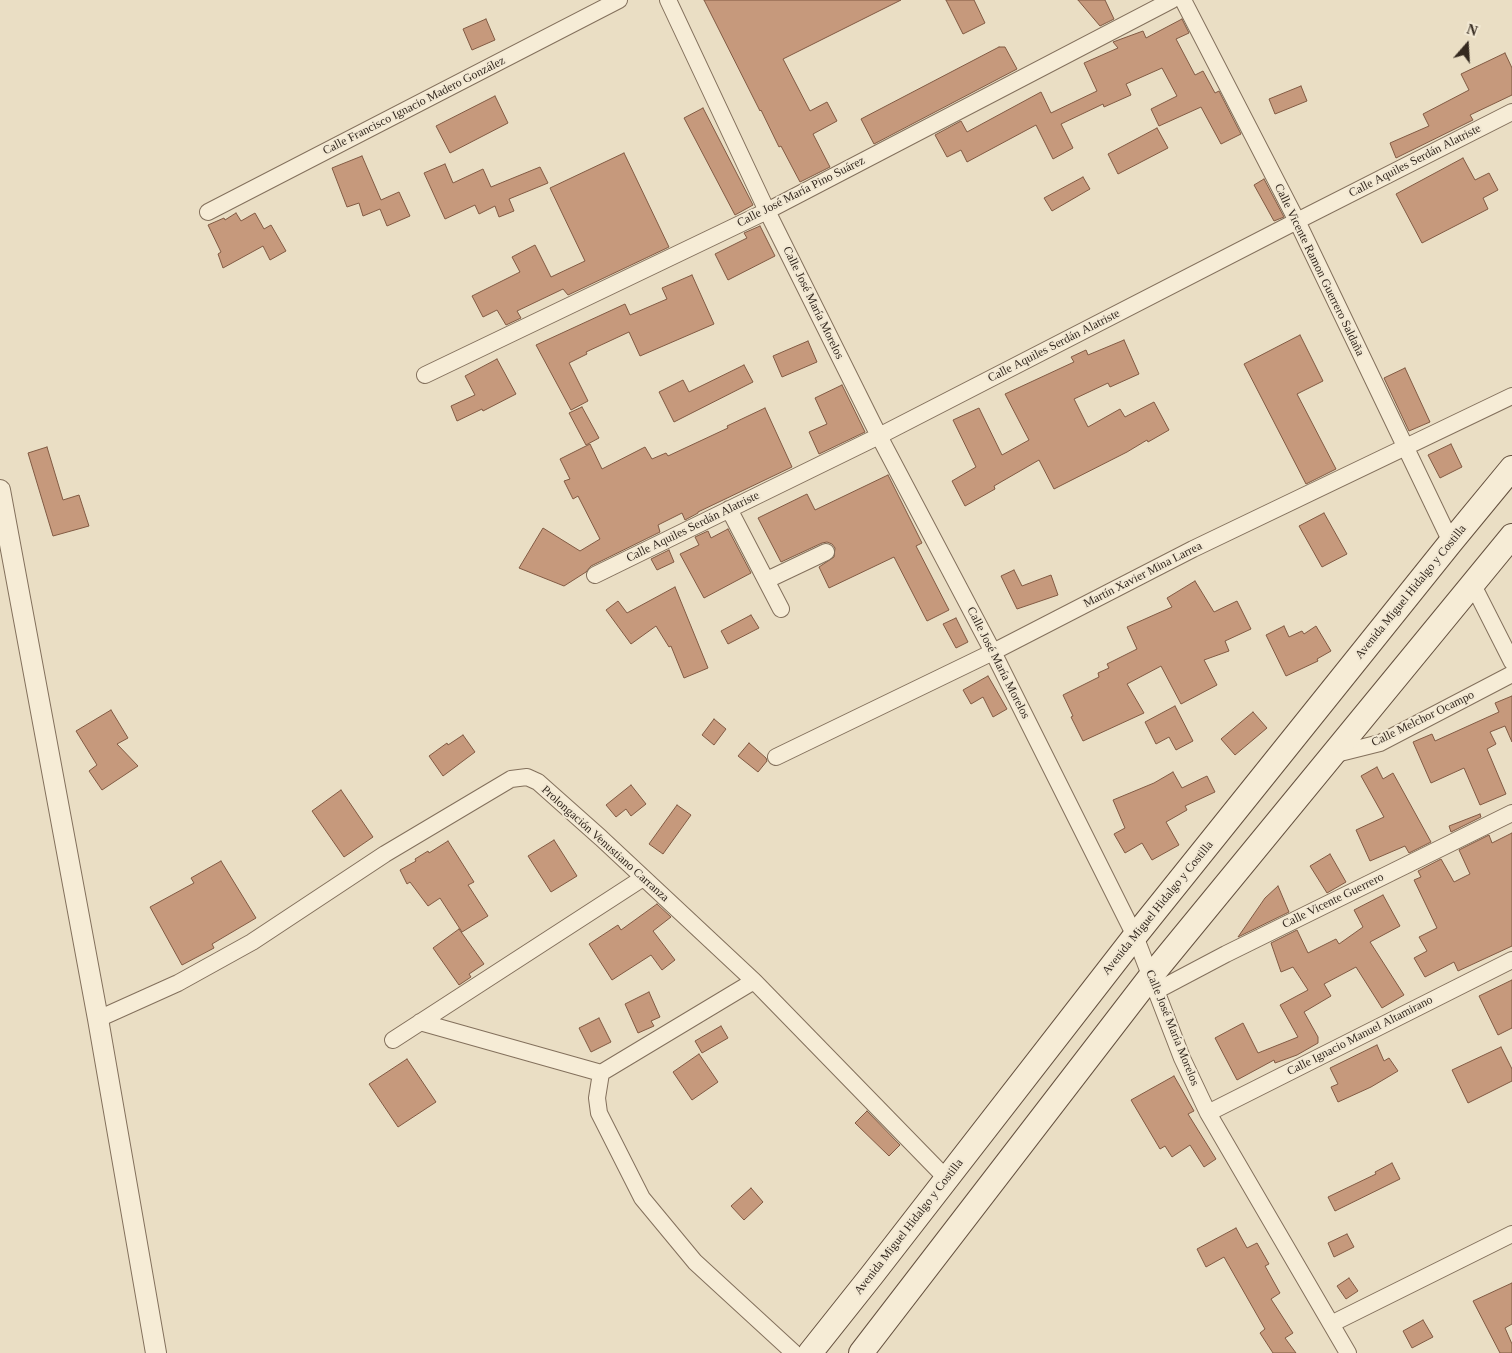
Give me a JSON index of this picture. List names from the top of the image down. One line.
{"streets":{"main road":["Avenida Miguel Hidalgo y Costilla"],"street":["Calle Francisco Ignacio Madero González","Calle Aquiles Serdán Alatriste","Calle José María Pino Suárez","Calle Vicente Ramon Guerrero Saldaña","Calle José María Morelos","Martín Xavier Mina Larrea","Calle Melchor Ocampo","Prolongación Venustiano Carranza","Calle Vicente Guerrero","Calle Ignacio Manuel Altamirano"]},"crossings":[["Calle Aquiles Serdán Alatriste","Calle Vicente Ramon Guerrero Saldaña"],["Calle Aquiles Serdán Alatriste","Calle José María Morelos"],["Calle José María Pino Suárez","Calle José María Morelos"],["Calle Vicente Ramon Guerrero Saldaña","Martín Xavier Mina Larrea"],["Calle Vicente Ramon Guerrero Saldaña","Avenida Miguel Hidalgo y Costilla"],["Calle José María Morelos","Martín Xavier Mina Larrea"],["Calle José María Morelos","Avenida Miguel Hidalgo y Costilla"],["Calle José María Morelos","Calle Vicente Guerrero"],["Calle José María Morelos","Calle Ignacio Manuel Altamirano"],["Avenida Miguel Hidalgo y Costilla","Prolongación Venustiano Carranza"]],"north":"top"}
